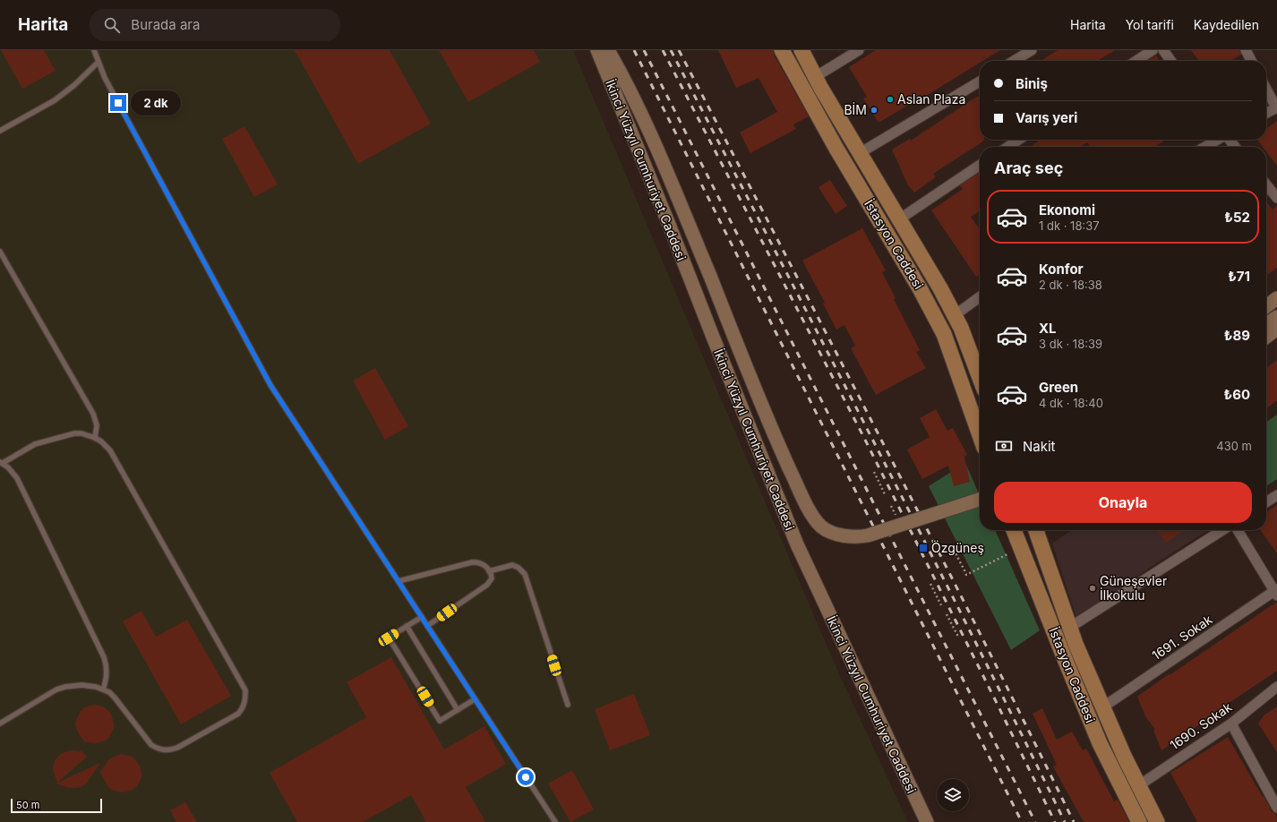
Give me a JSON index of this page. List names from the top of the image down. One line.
{"streets":{"main road":["İkinci Yüzyıl Cumhuriyet Caddesi","İstasyon Caddesi"],"street":["1691. Sokak","1690. Sokak"]},"crossings":[["İstasyon Caddesi","1691. Sokak"],["İstasyon Caddesi","1690. Sokak"]],"places":{"other":["Aslan Plaza","BİM","Güneşevler İlkokulu"],"transit":["Özgüneş"]},"scale_bar":"50 m","page":{"header":"Harita","search":"Burada ara","nav":["Harita","Yol tarifi","Kaydedilen"],"banner":["Biniş","Varış yeri"],"bubble":"2 dk","heading":"Araç seç","list":[{"name":"Ekonomi","note":"1 dk · 18:37","value":"₺52"},{"name":"Konfor","note":"2 dk · 18:38","value":"₺71"},{"name":"XL","note":"3 dk · 18:39","value":"₺89"},{"name":"Green","note":"4 dk · 18:40","value":"₺60"}],"pay":["Nakit","430 m"],"buttons":"Onayla","scale":"50 m"}}
